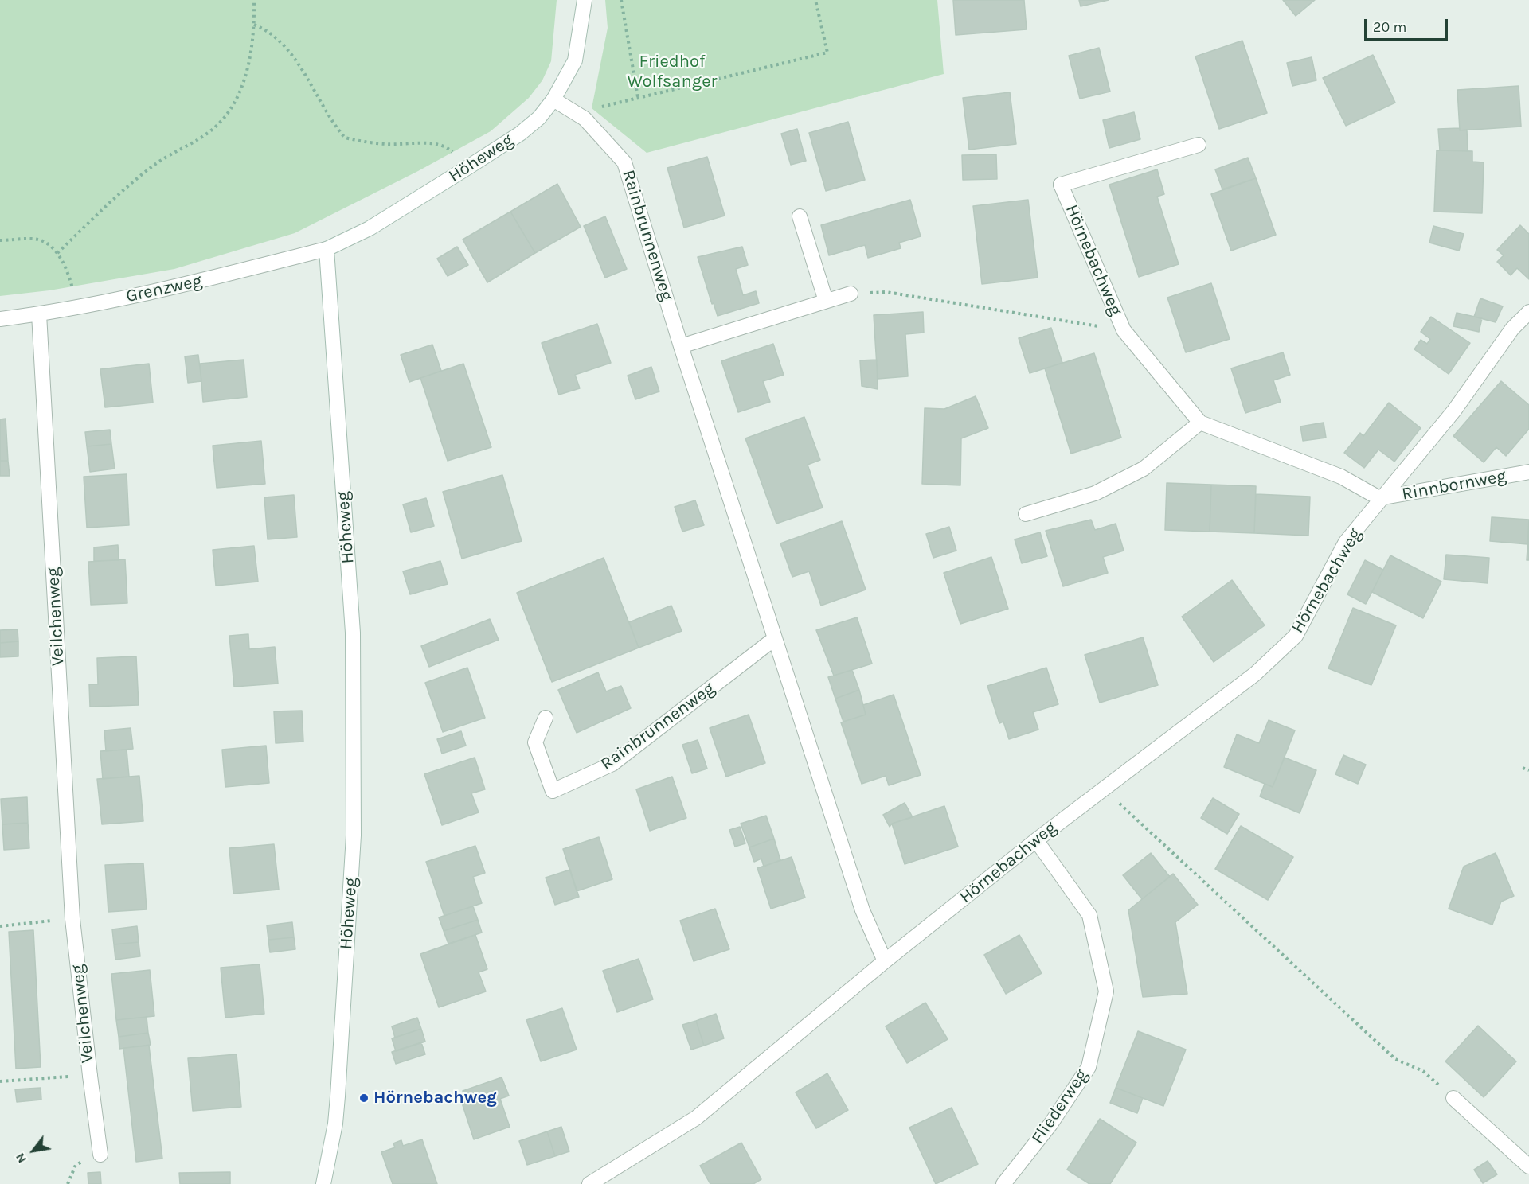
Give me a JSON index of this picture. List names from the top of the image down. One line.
{"streets":{"street":["Höheweg","Rainbrunnenweg","Hörnebachweg","Grenzweg","Rinnbornweg","Veilchenweg","Fliederweg"]},"crossings":[["Höheweg","Rainbrunnenweg"],["Höheweg","Grenzweg"],["Rainbrunnenweg","Hörnebachweg"],["Hörnebachweg","Rinnbornweg"],["Hörnebachweg","Fliederweg"],["Grenzweg","Veilchenweg"]],"parks":["Friedhof Wolfsanger"],"places":["Hörnebachweg"],"scale_bar":"20 m","north":"bottom left"}
